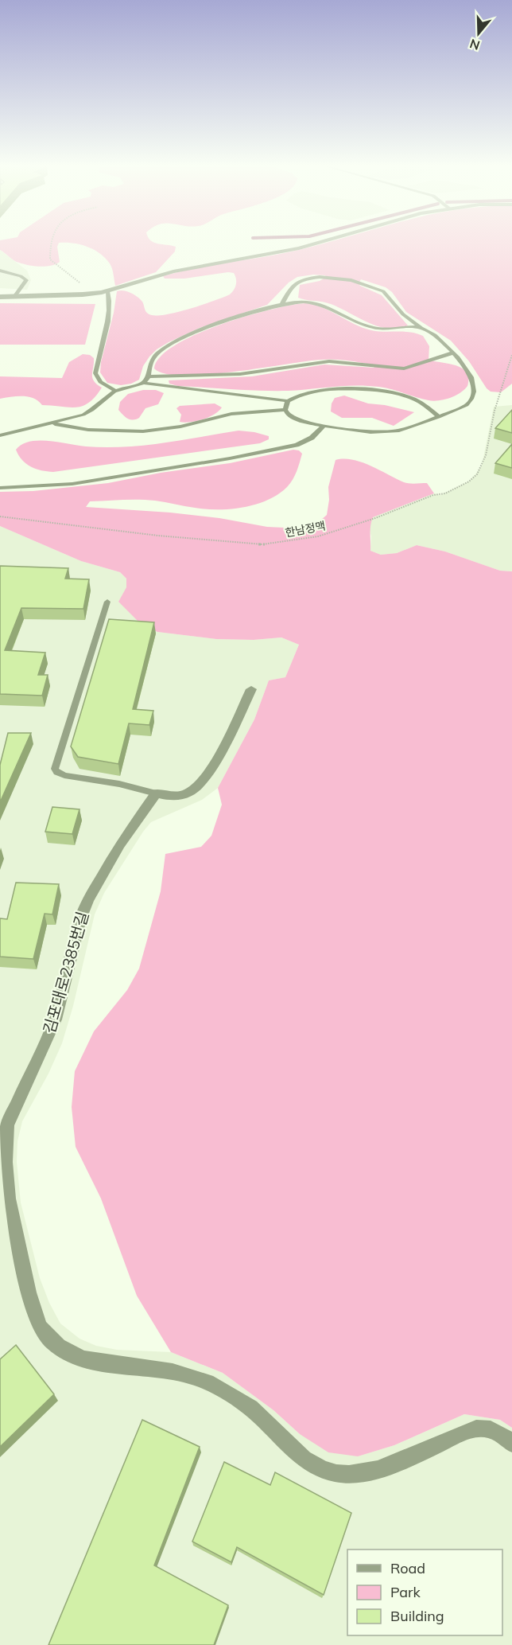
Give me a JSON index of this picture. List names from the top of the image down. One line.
{"streets":{"street":["김포대로2385번길"],"path":["한남정맥"]},"legend":["Road","Park","Building"],"north":"bottom"}
